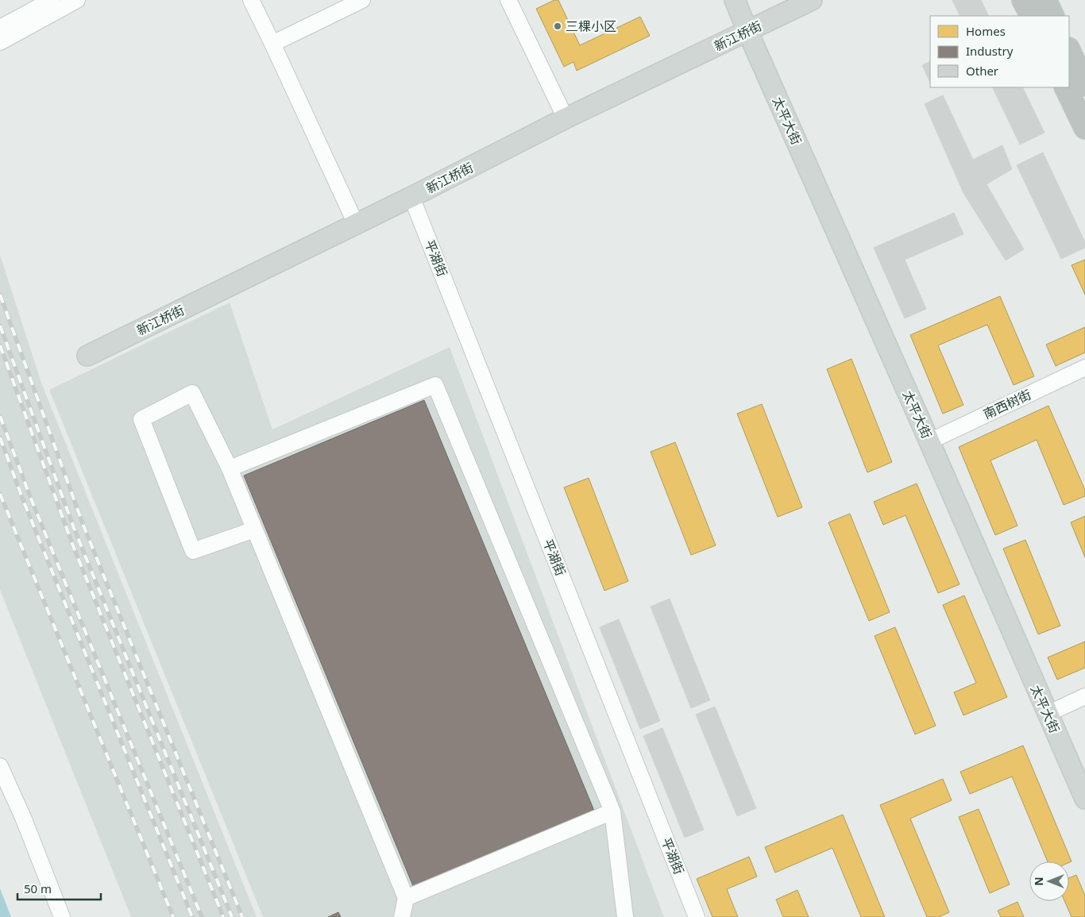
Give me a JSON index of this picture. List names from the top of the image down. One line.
{"streets":{"main road":["新江桥街","太平大街"],"street":["平湖街","南西树街"]},"crossings":[["新江桥街","太平大街"],["新江桥街","平湖街"],["太平大街","南西树街"]],"places":["三棵小区"],"legend":["Homes","Industry","Other"],"scale_bar":"50 m","north":"left"}
